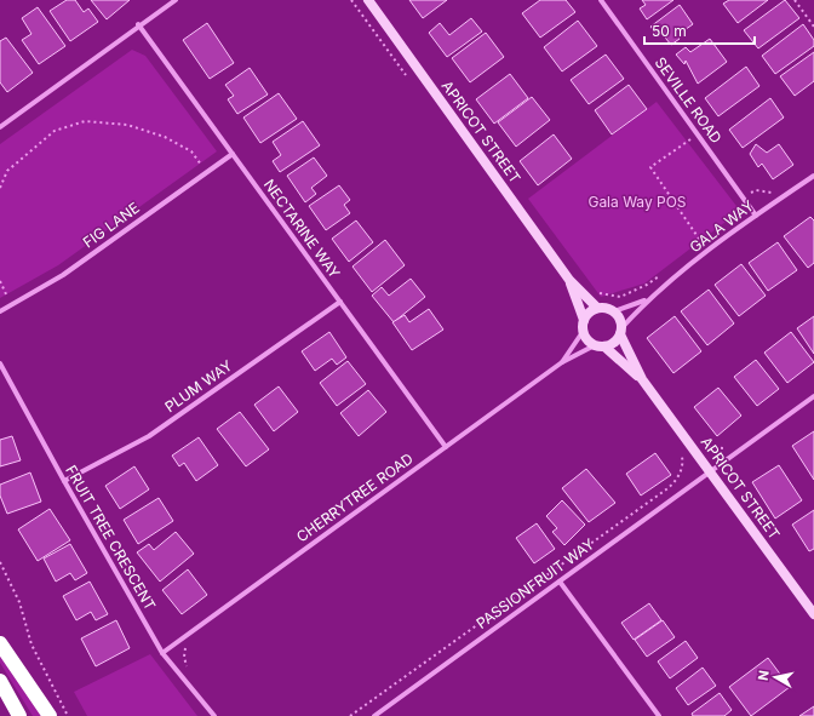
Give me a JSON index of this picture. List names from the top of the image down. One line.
{"streets":{"street":["SEVILLE ROAD","APRICOT STREET","FIG LANE","GALA WAY","NECTARINE WAY","PLUM WAY","CHERRYTREE ROAD","FRUIT TREE CRESCENT","PASSIONFRUIT WAY"]},"crossings":[["SEVILLE ROAD","GALA WAY"],["APRICOT STREET","GALA WAY"],["APRICOT STREET","CHERRYTREE ROAD"],["APRICOT STREET","PASSIONFRUIT WAY"],["FIG LANE","NECTARINE WAY"],["GALA WAY","CHERRYTREE ROAD"],["NECTARINE WAY","PLUM WAY"],["NECTARINE WAY","CHERRYTREE ROAD"],["PLUM WAY","FRUIT TREE CRESCENT"],["CHERRYTREE ROAD","FRUIT TREE CRESCENT"]],"parks":["Gala Way POS"],"scale_bar":"50 m","north":"left"}
